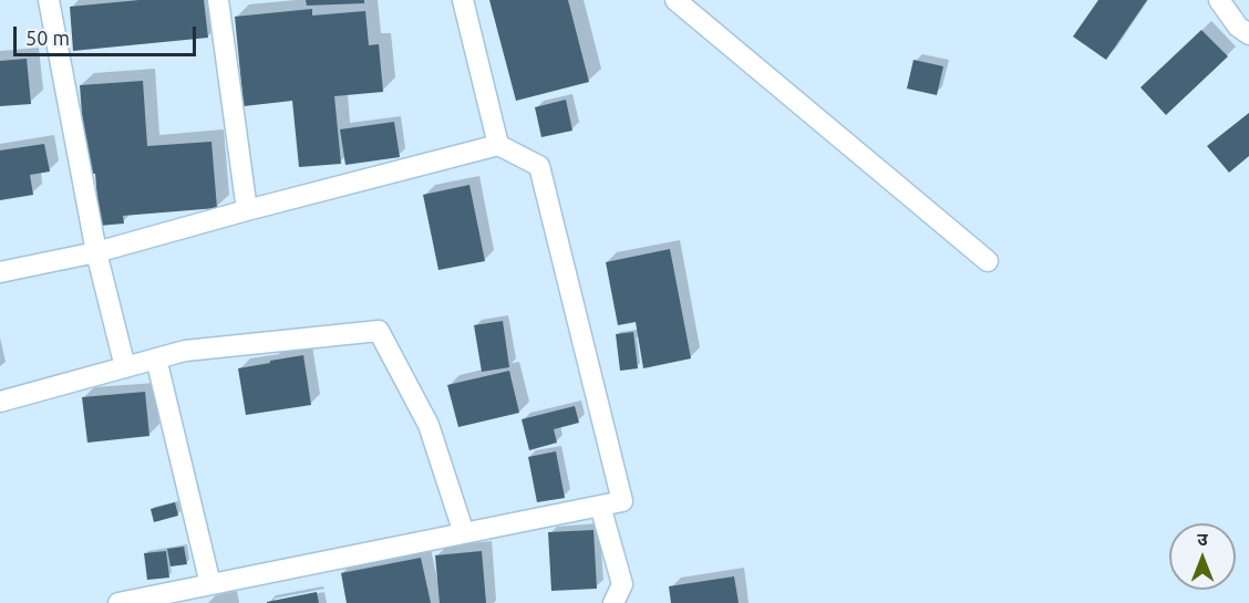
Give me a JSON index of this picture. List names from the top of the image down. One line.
{"scale_bar":"50 m","north":"top"}
